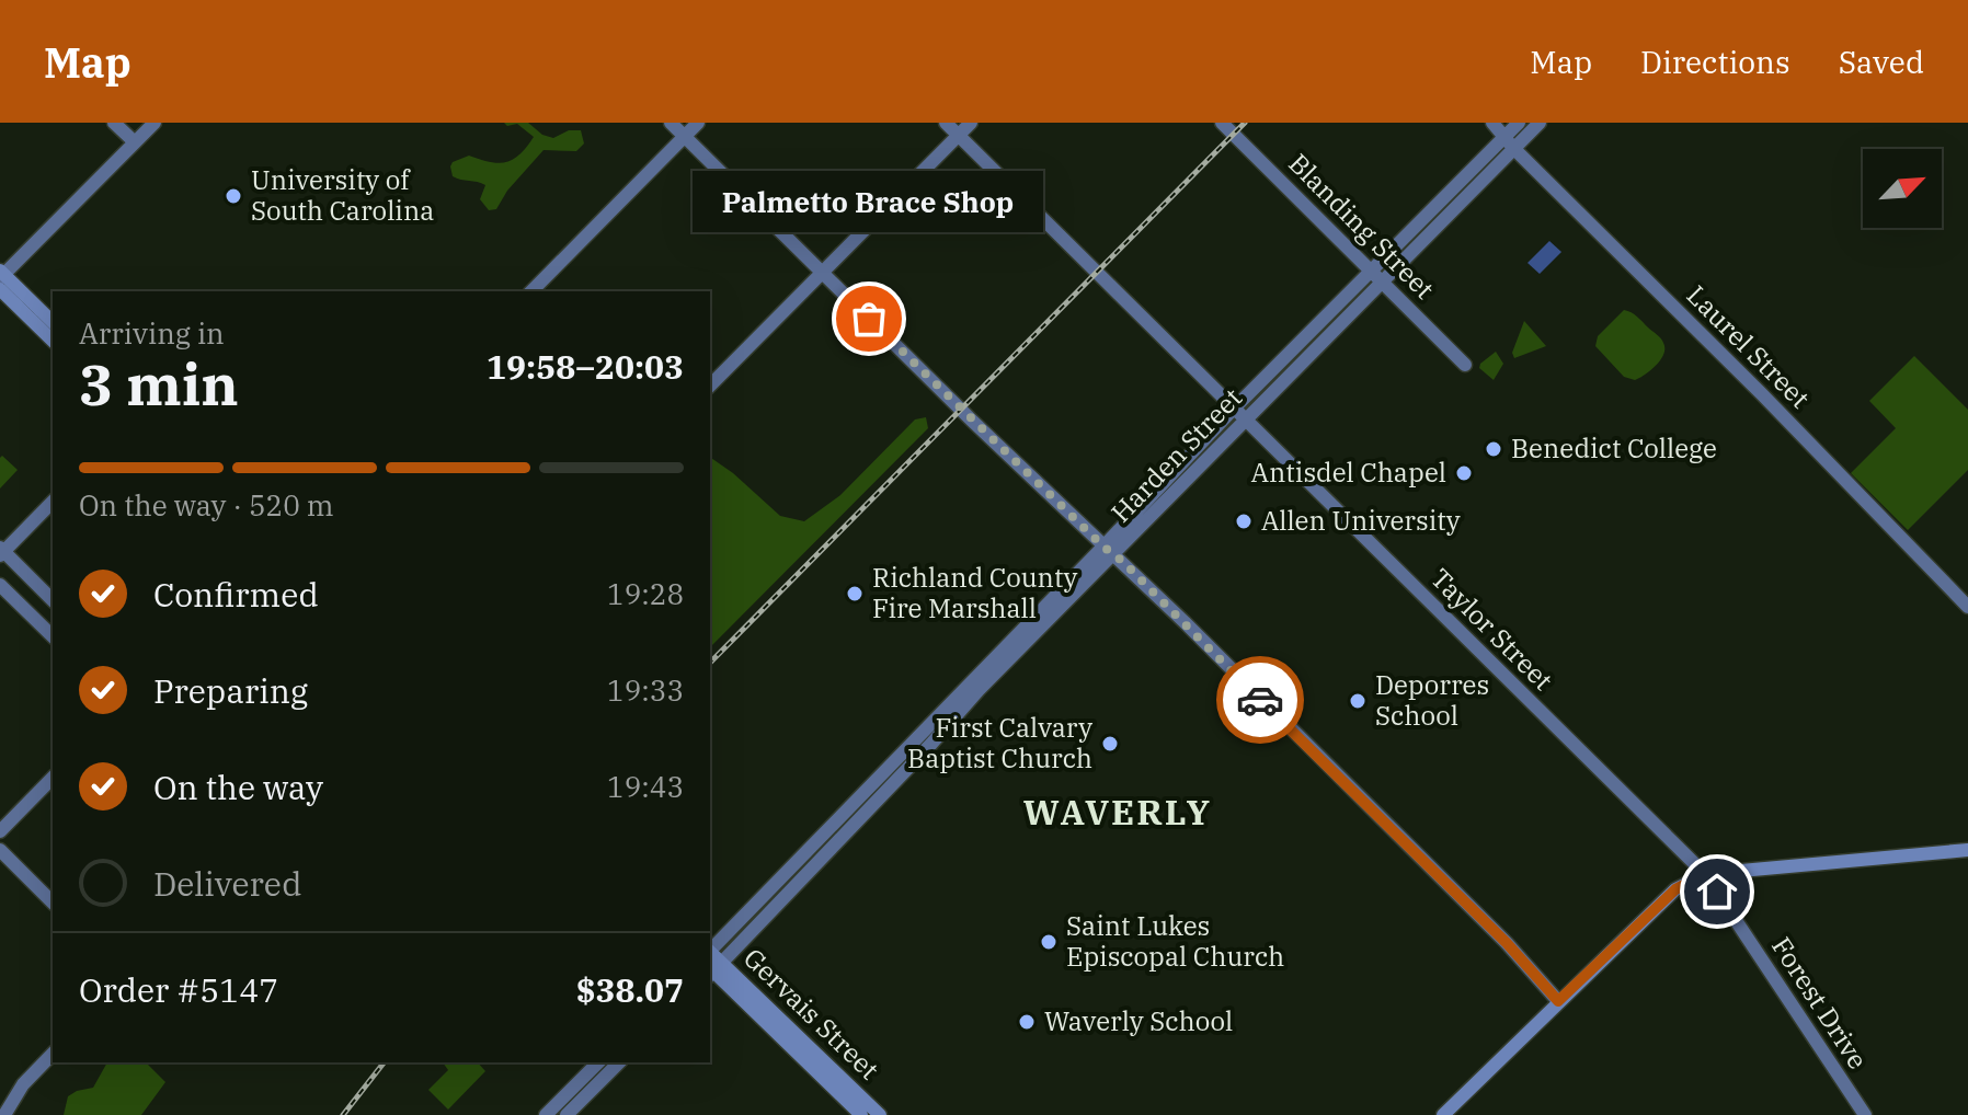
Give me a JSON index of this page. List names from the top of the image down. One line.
{"streets":{"main road":["Gervais Street"],"street":["Blanding Street","Laurel Street","Harden Street","Taylor Street","Forest Drive"]},"crossings":[["Blanding Street","Harden Street"],["Laurel Street","Harden Street"],["Harden Street","Taylor Street"],["Harden Street","Gervais Street"],["Taylor Street","Forest Drive"]],"districts":["WAVERLY"],"places":["University of South Carolina","Palmetto Brace Shop","Benedict College","Antisdel Chapel","Allen University","Richland County Fire Marshall","Deporres School","First Calvary Baptist Church","Saint Lukes Episcopal Church","Waverly School"],"north":"top right","page":{"header":"Map","nav":["Map","Directions","Saved"],"bubble":"Palmetto Brace Shop","heading":["3 min","Arriving in","19:58–20:03"],"panel":["Order #5147","$38.07"],"bar":"On the way · 520 m","list":[["Confirmed","19:28"],["Preparing","19:33"],["On the way","19:43"],"Delivered"]}}
